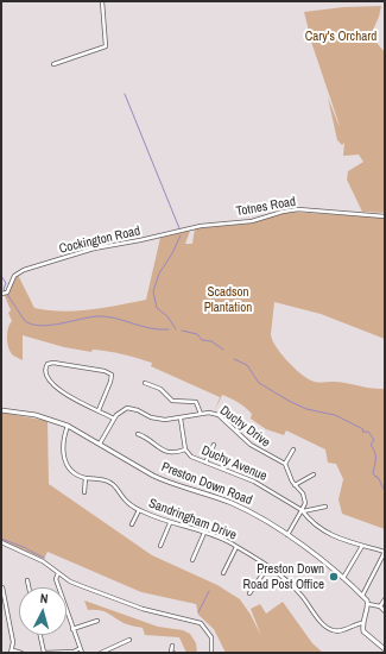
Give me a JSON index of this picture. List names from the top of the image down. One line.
{"streets":{"street":["Totnes Road","Cockington Road","Duchy Drive","Duchy Avenue","Preston Down Road","Sandringham Drive"]},"crossings":[["Totnes Road","Cockington Road"],["Duchy Drive","Duchy Avenue"],["Preston Down Road","Sandringham Drive"]],"parks":["Cary's Orchard","Scadson Plantation"],"places":["Preston Down Road Post Office"],"north":"top"}
